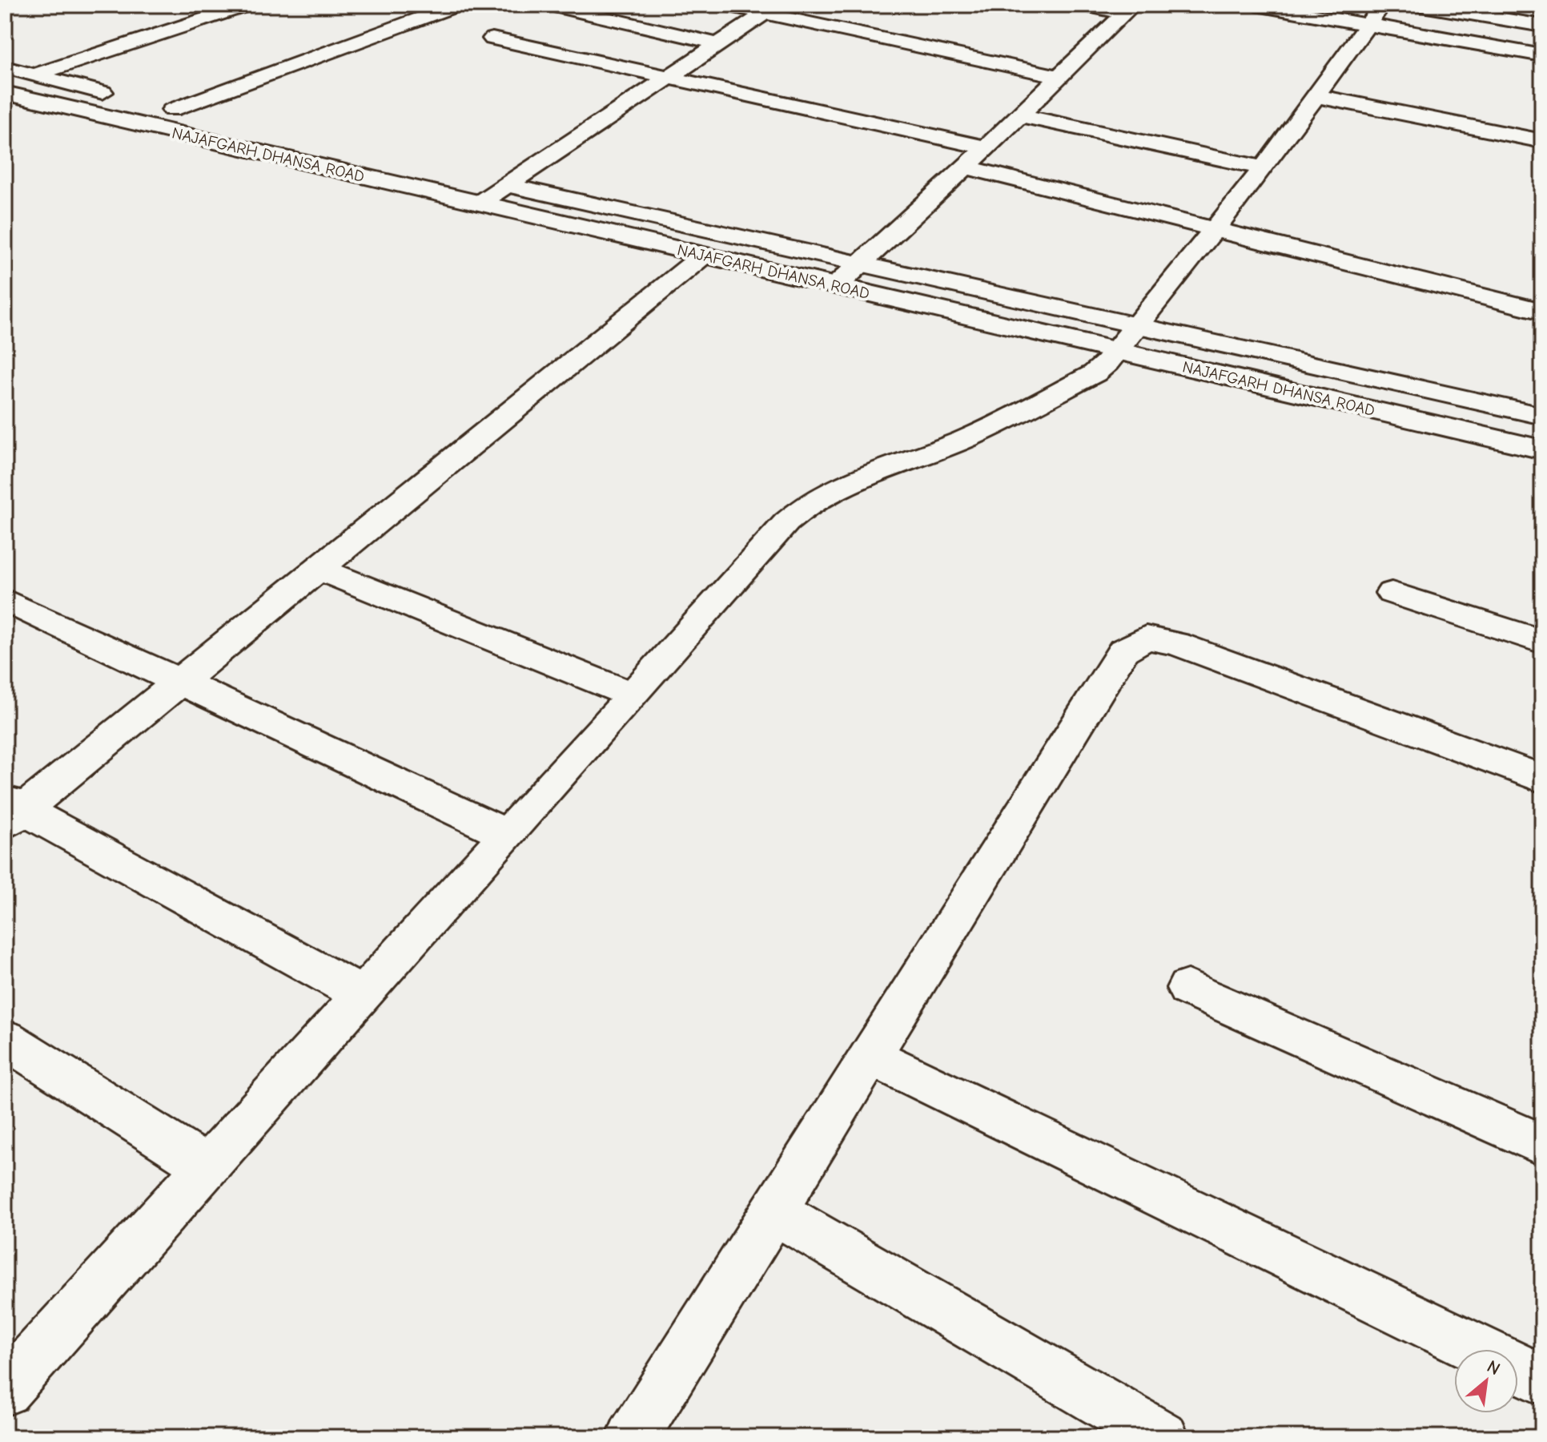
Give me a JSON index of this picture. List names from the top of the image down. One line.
{"streets":{"street":["NAJAFGARH DHANSA ROAD"]},"north":"top right"}
